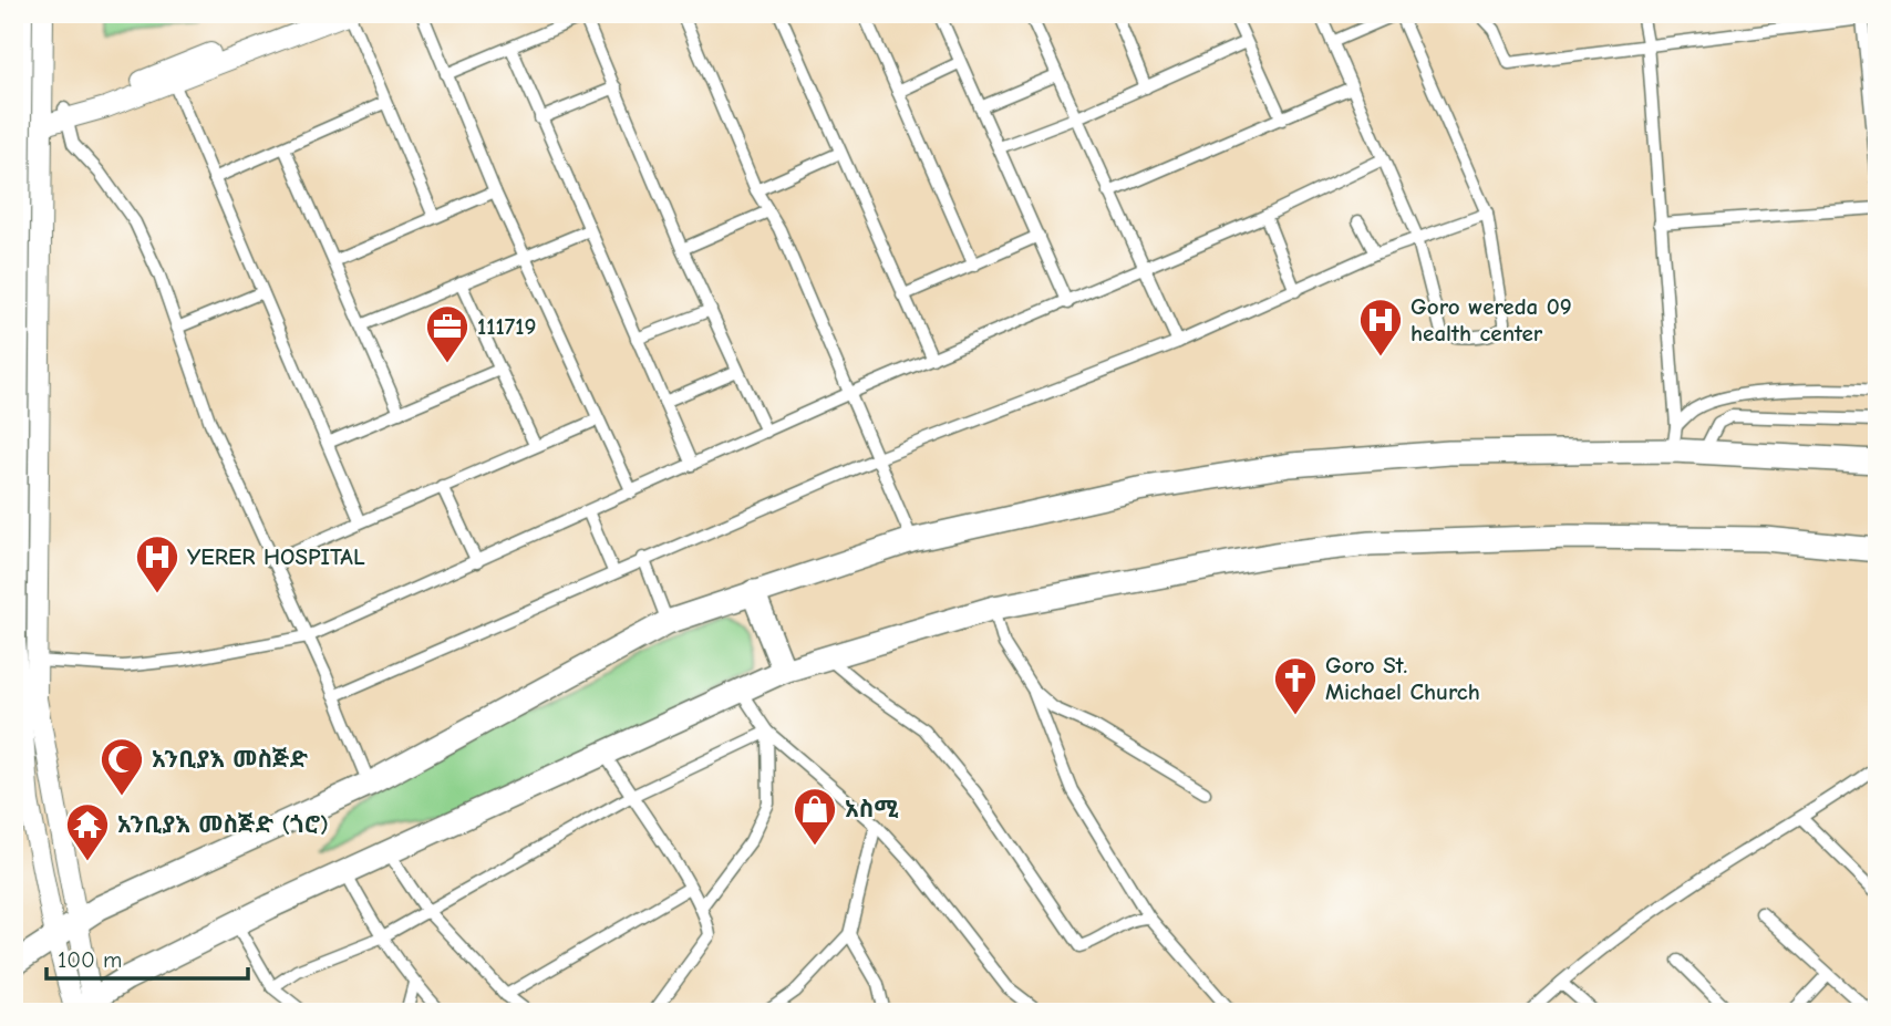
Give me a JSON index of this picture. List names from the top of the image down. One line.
{"places":{"hospital":["Goro wereda 09 health center","YERER HOSPITAL"],"office":["111719"],"church":["Goro St. Michael Church"],"mosque":["አንቢያእ መስጅድ"],"shop":["አስሚ"],"temple":["አንቢያእ መስጅድ (ጎሮ)"]},"scale_bar":"100 m"}
